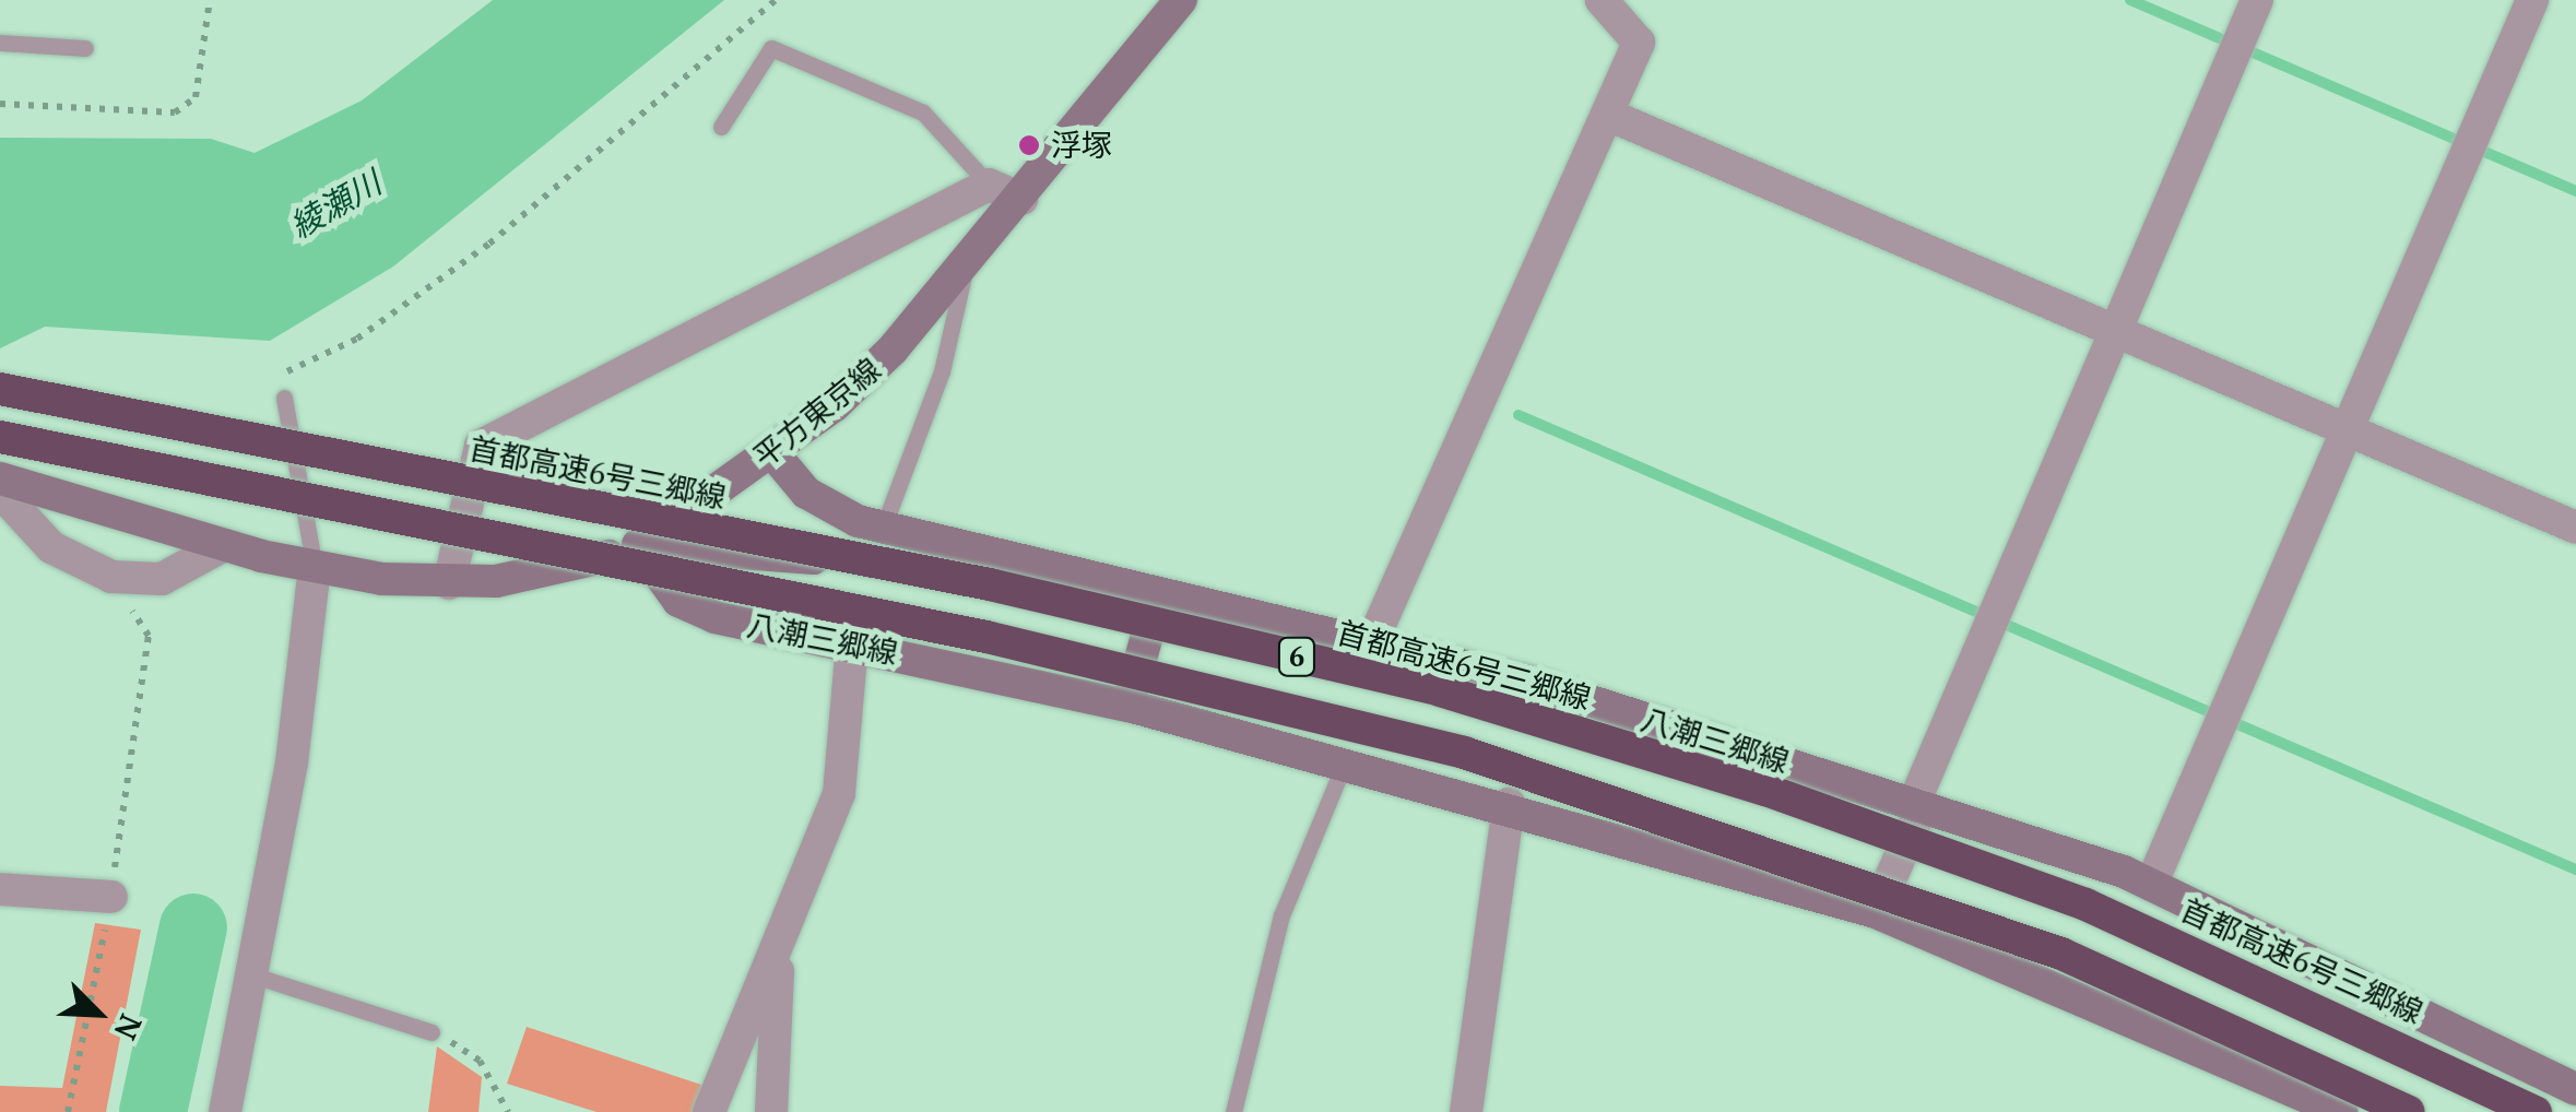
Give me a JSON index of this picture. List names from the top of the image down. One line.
{"streets":{"highway":["首都高速6号三郷線","6"],"main road":["平方東京線","八潮三郷線"]},"crossings":[["平方東京線","八潮三郷線"]],"water":["綾瀬川"],"places":["浮塚"],"north":"bottom right"}
